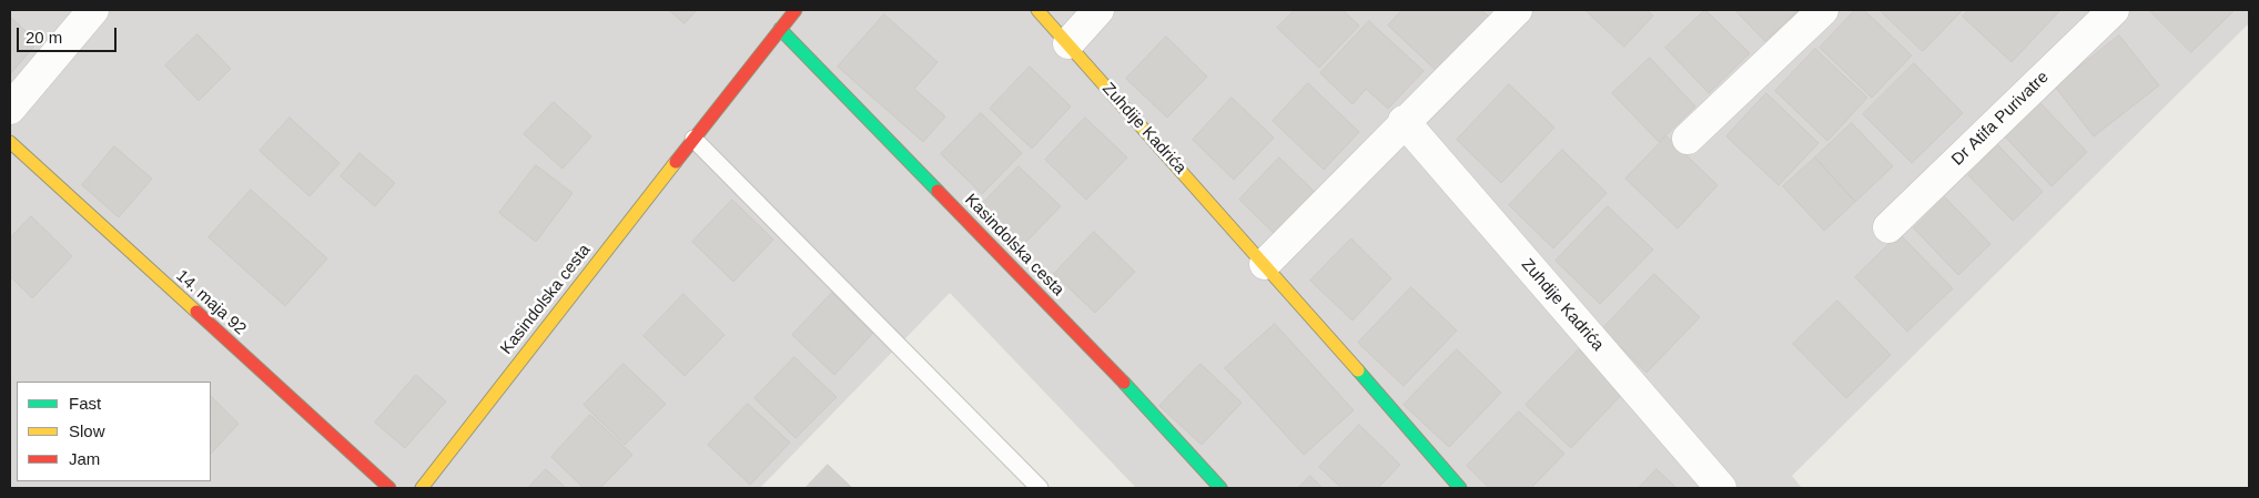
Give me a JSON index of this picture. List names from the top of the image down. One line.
{"streets":{"street":["Dr Atifa Purivatre","Zuhdije Kadrića","Kasindolska cesta","14. maja 92"]},"legend":["Fast","Slow","Jam"],"scale_bar":"20 m"}
